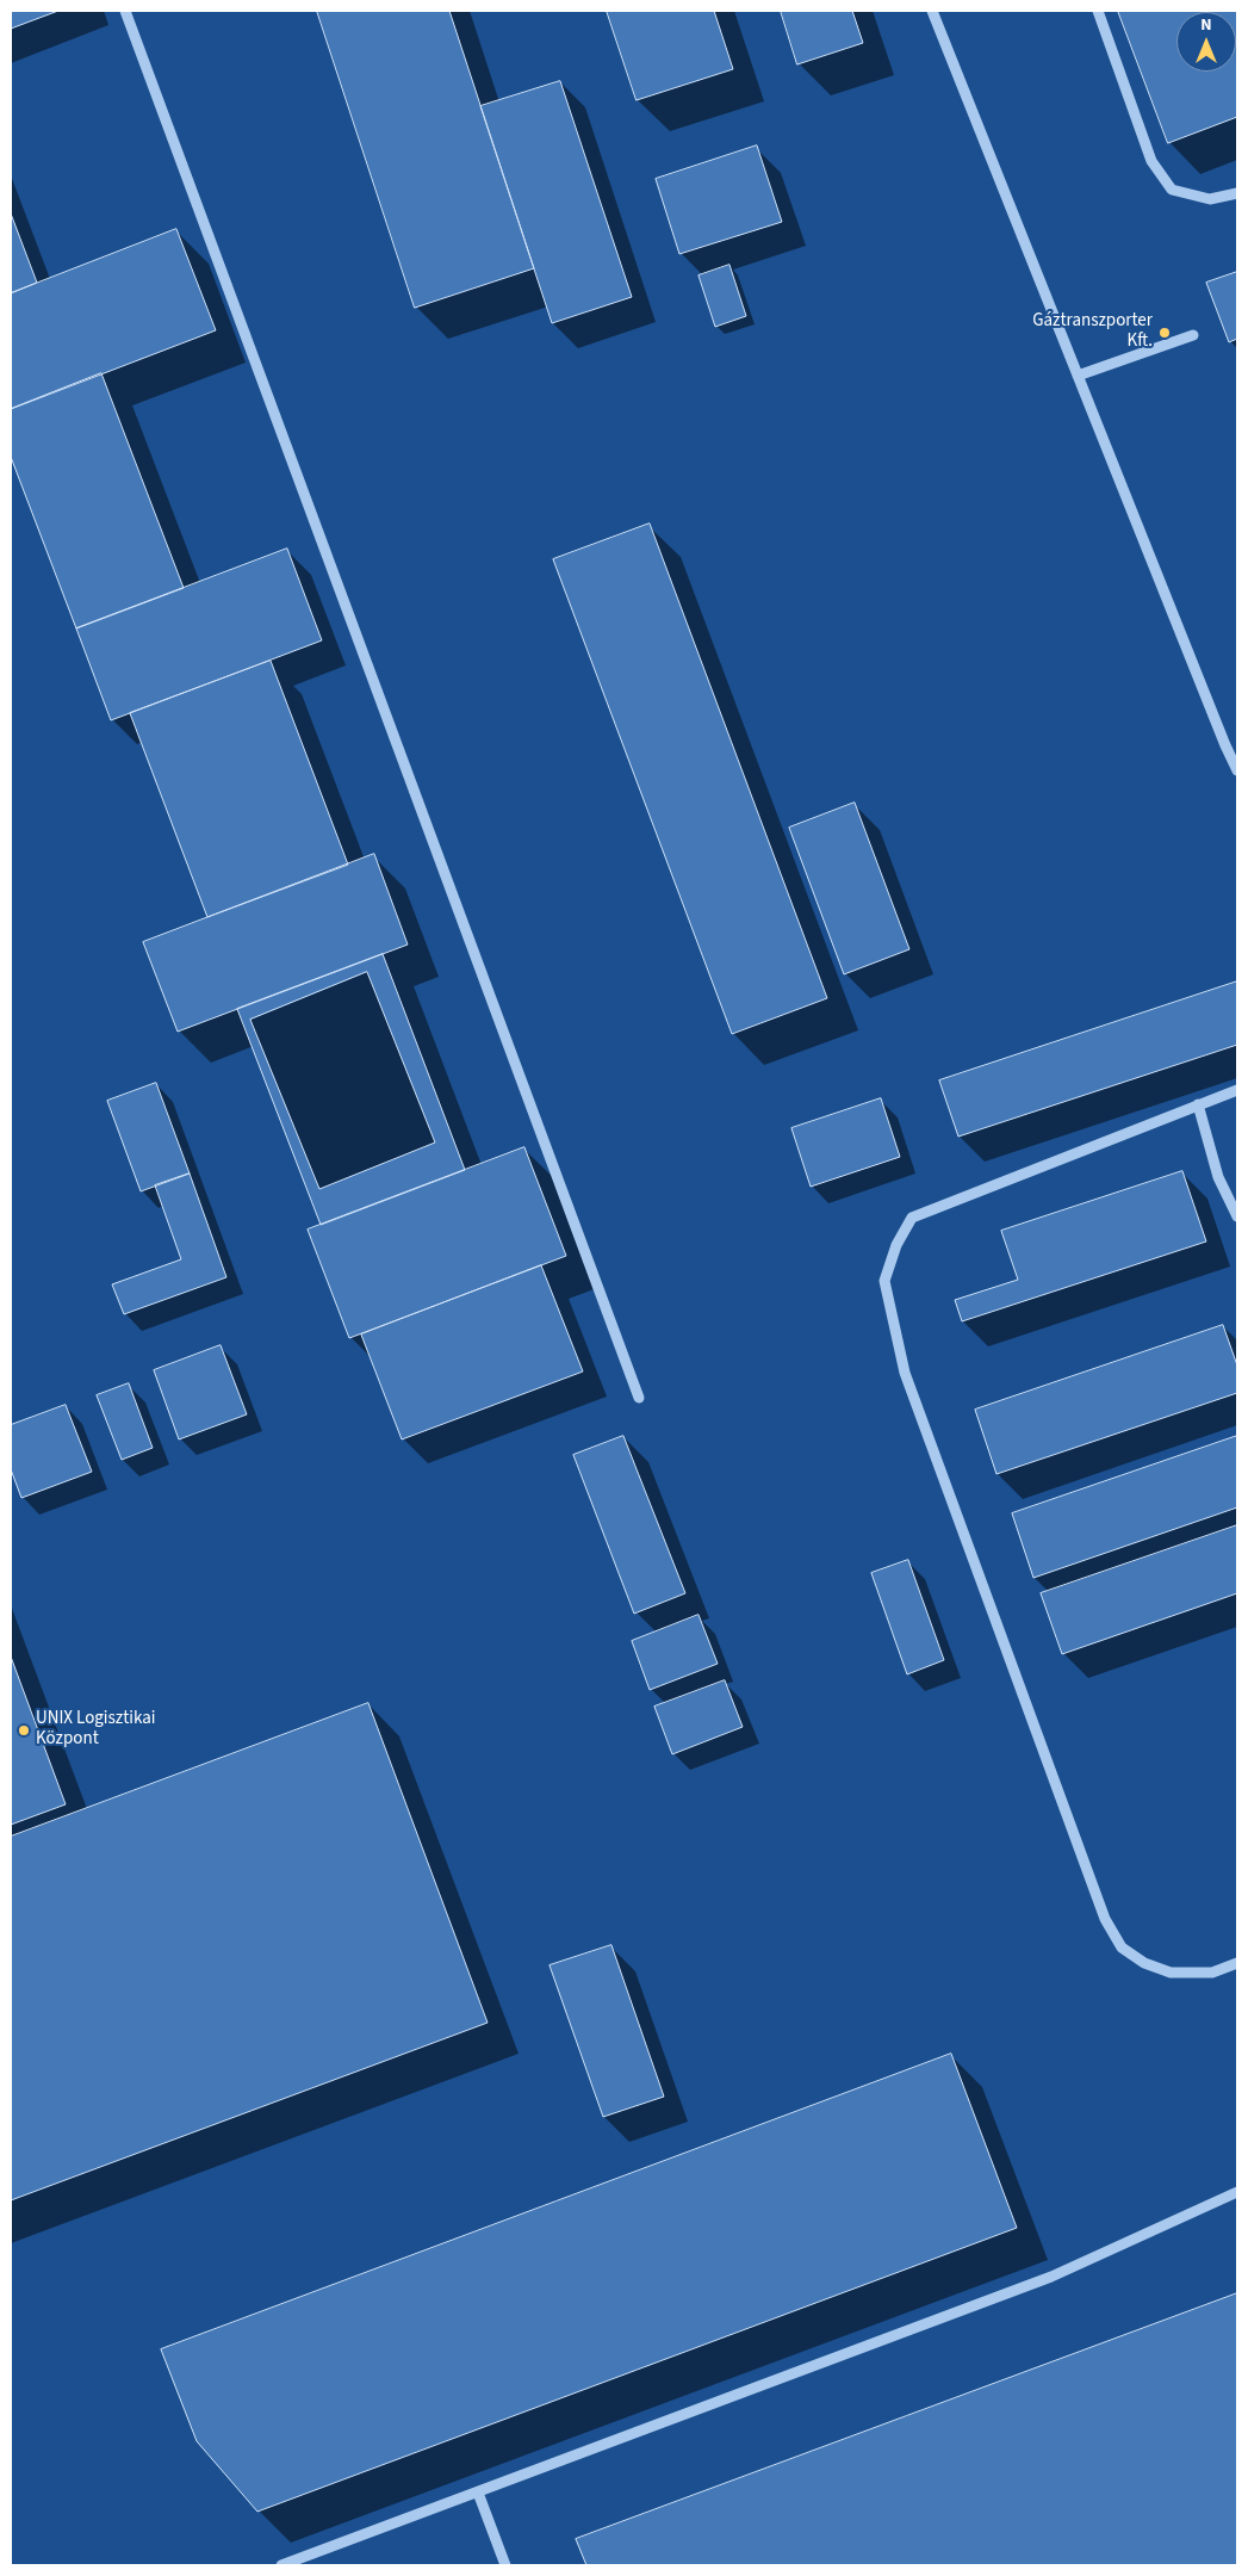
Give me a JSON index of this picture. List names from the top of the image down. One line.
{"places":["Gáztranszporter Kft.","UNIX Logisztikai Központ"],"north":"top"}
